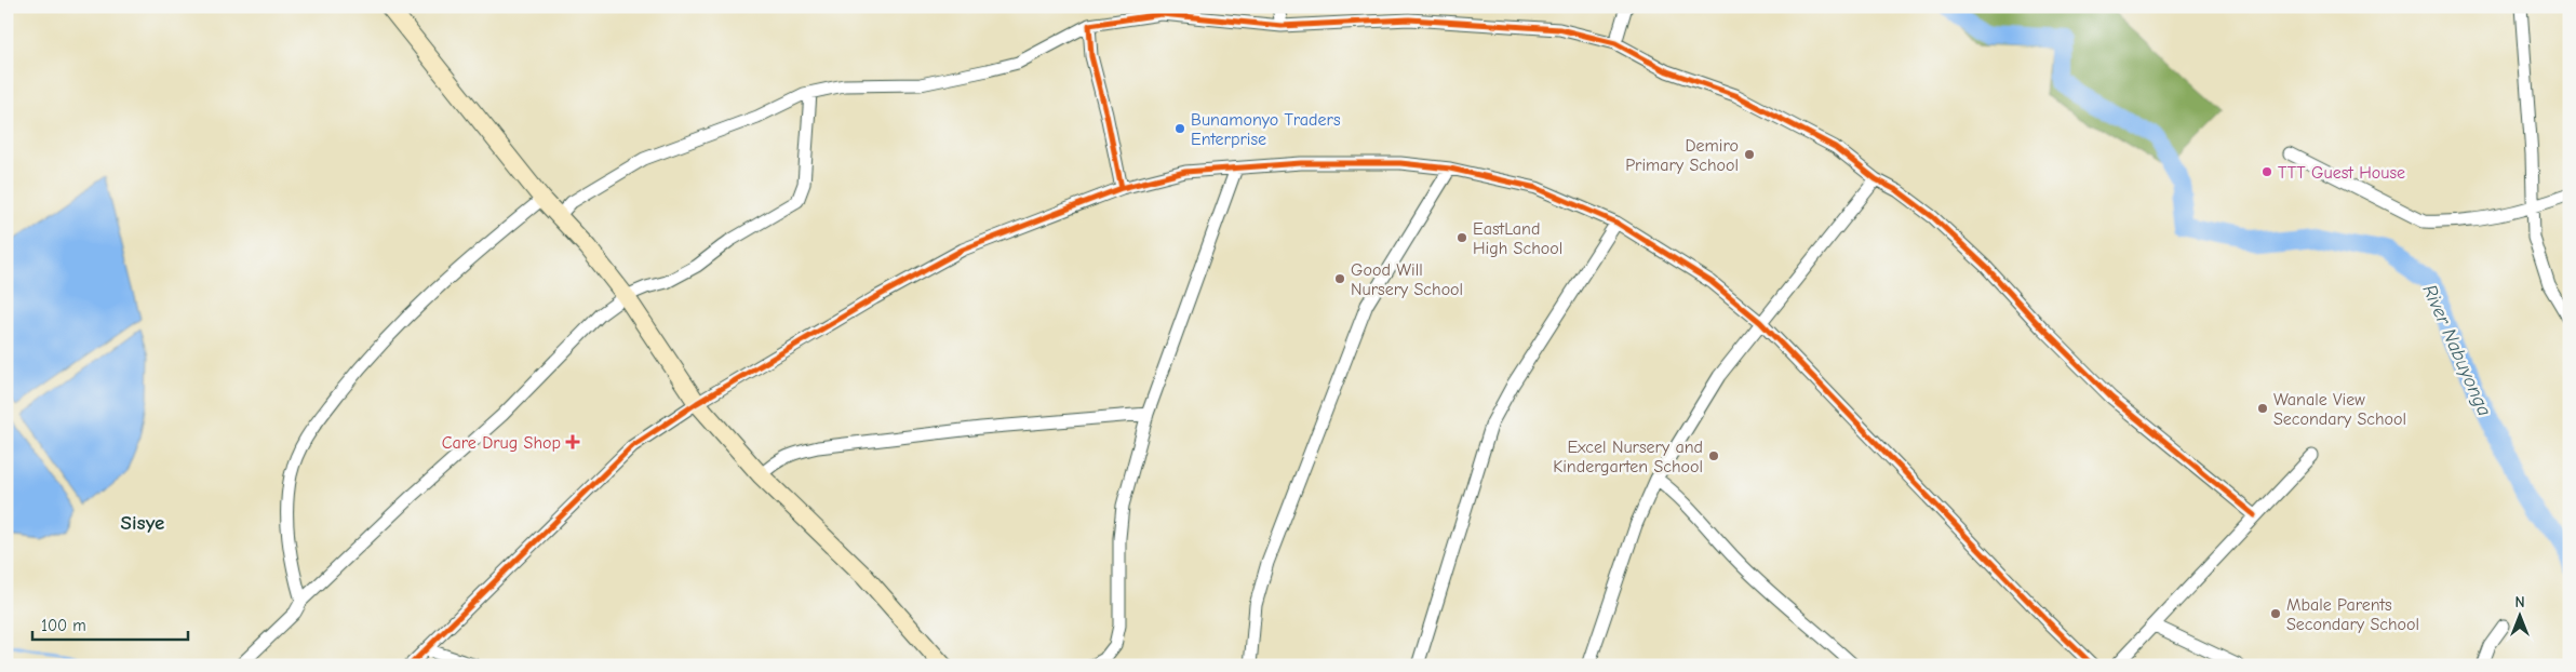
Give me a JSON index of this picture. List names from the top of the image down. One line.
{"districts":["Sisye"],"water":["River Nabuyonga"],"places":{"other":["Bunamonyo Traders Enterprise","Demiro Primary School","TTT Guest House","EastLand High School","Good Will Nursery School","Wanale View Secondary School","Excel Nursery and Kindergarten School","Mbale Parents Secondary School"],"health":["Care Drug Shop"]},"scale_bar":"100 m","north":"top"}
